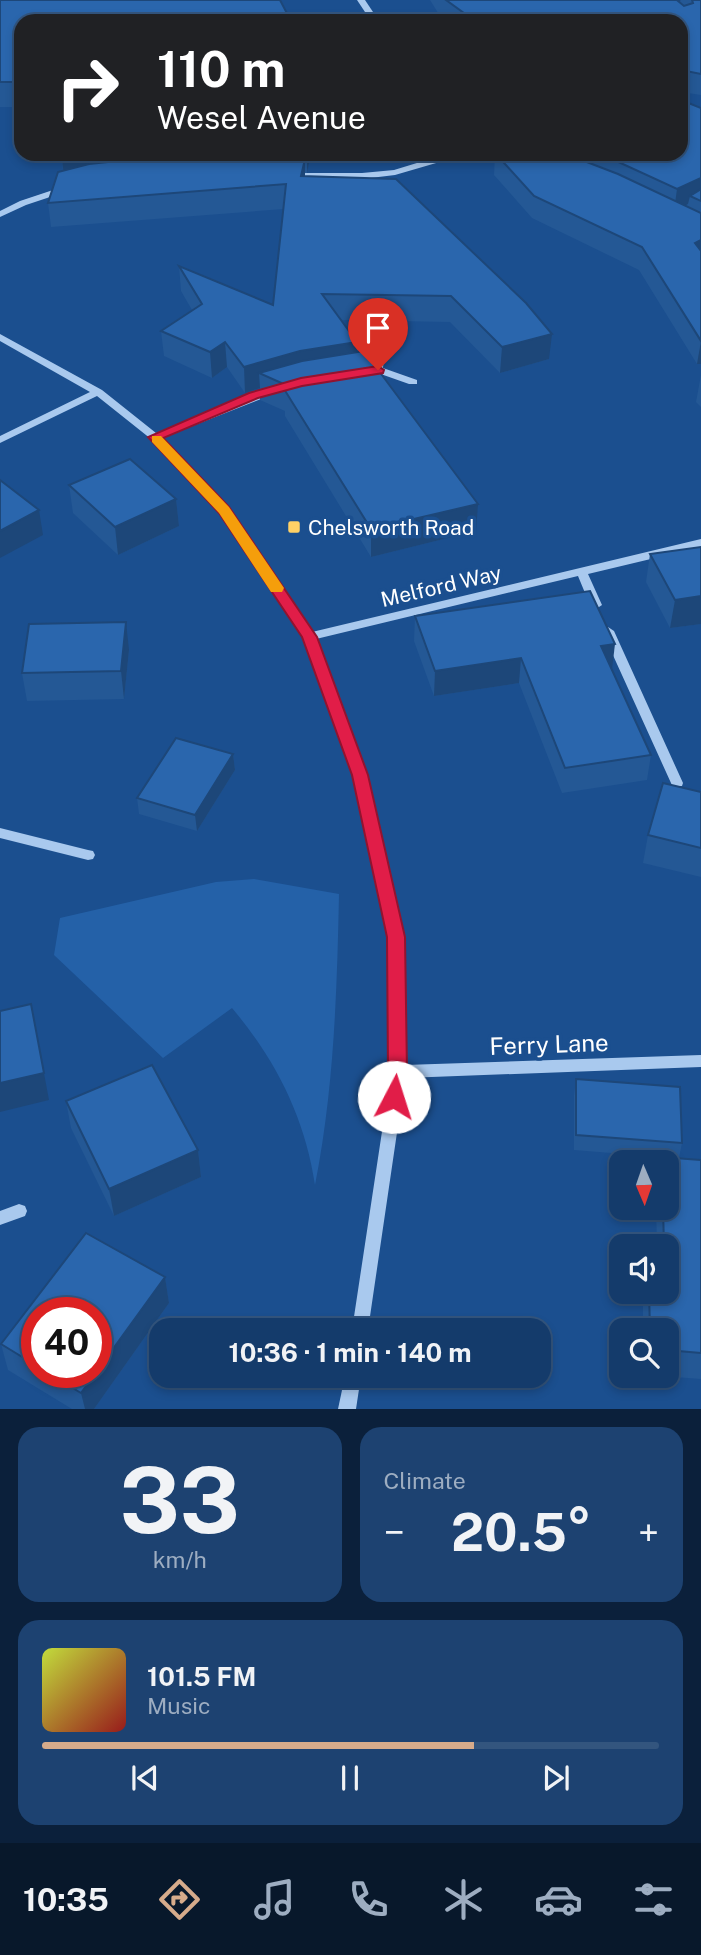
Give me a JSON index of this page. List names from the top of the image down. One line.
{"streets":{"street":["Melford Way","Ferry Lane"]},"places":{"transit":["Chelsworth Road"]},"north":"bottom","page":{"turn":["110 m","Wesel Avenue"],"limit":"40","trip":"10:36 · 1 min · 140 m","tile":[["33","km/h"],"Climate"],"heat":["−","20.5°","+"],"song":["101.5 FM","Music"],"tabs":"10:35"}}
